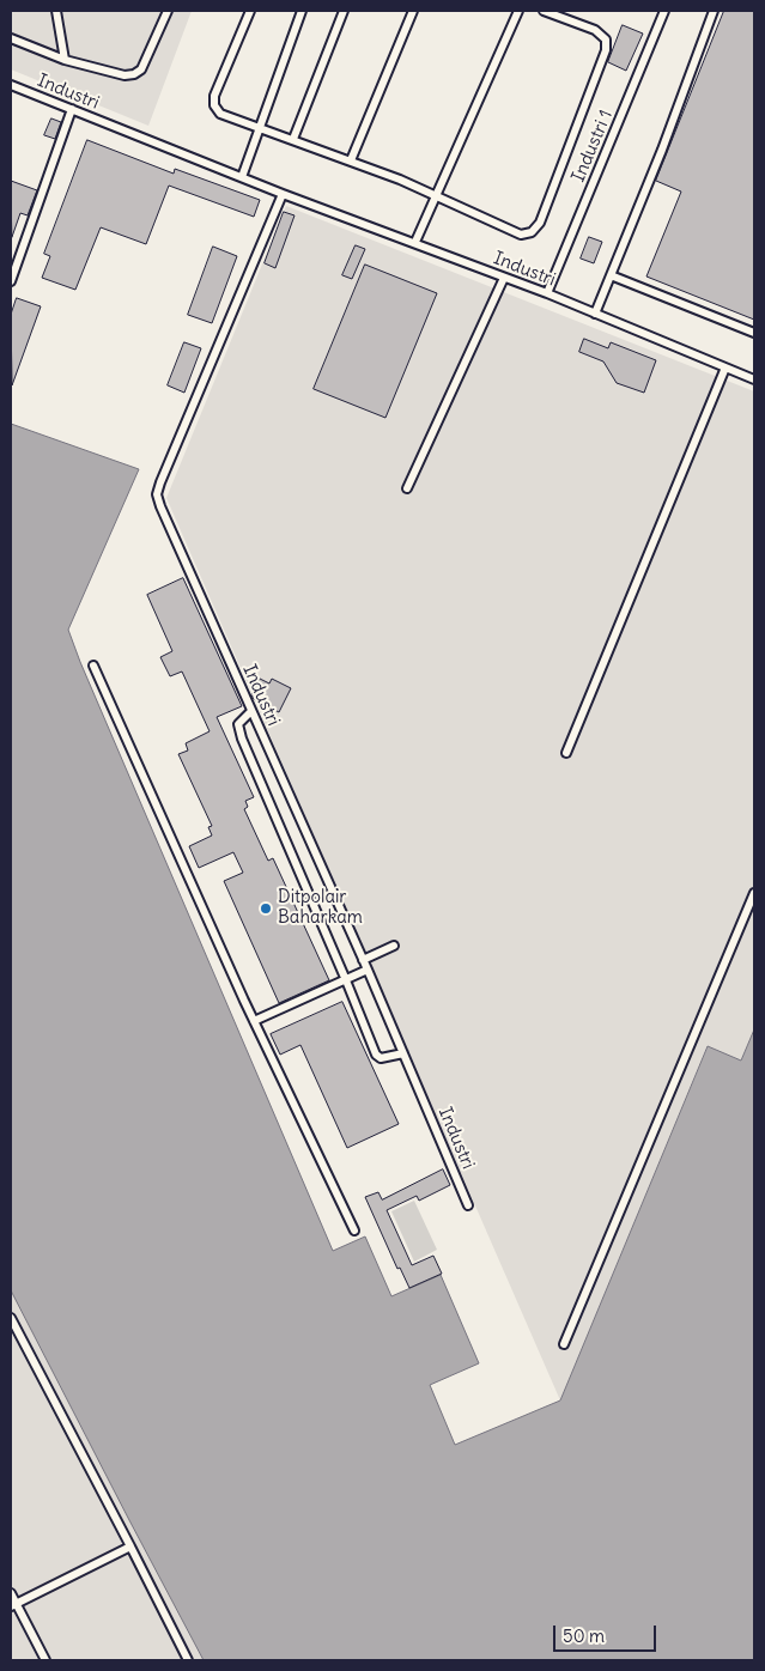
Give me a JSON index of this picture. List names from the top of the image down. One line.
{"streets":{"lane":["Industri","Industri 1"]},"crossings":[["Industri","Industri 1"]],"places":["Ditpolair Baharkam"],"scale_bar":"50 m"}
